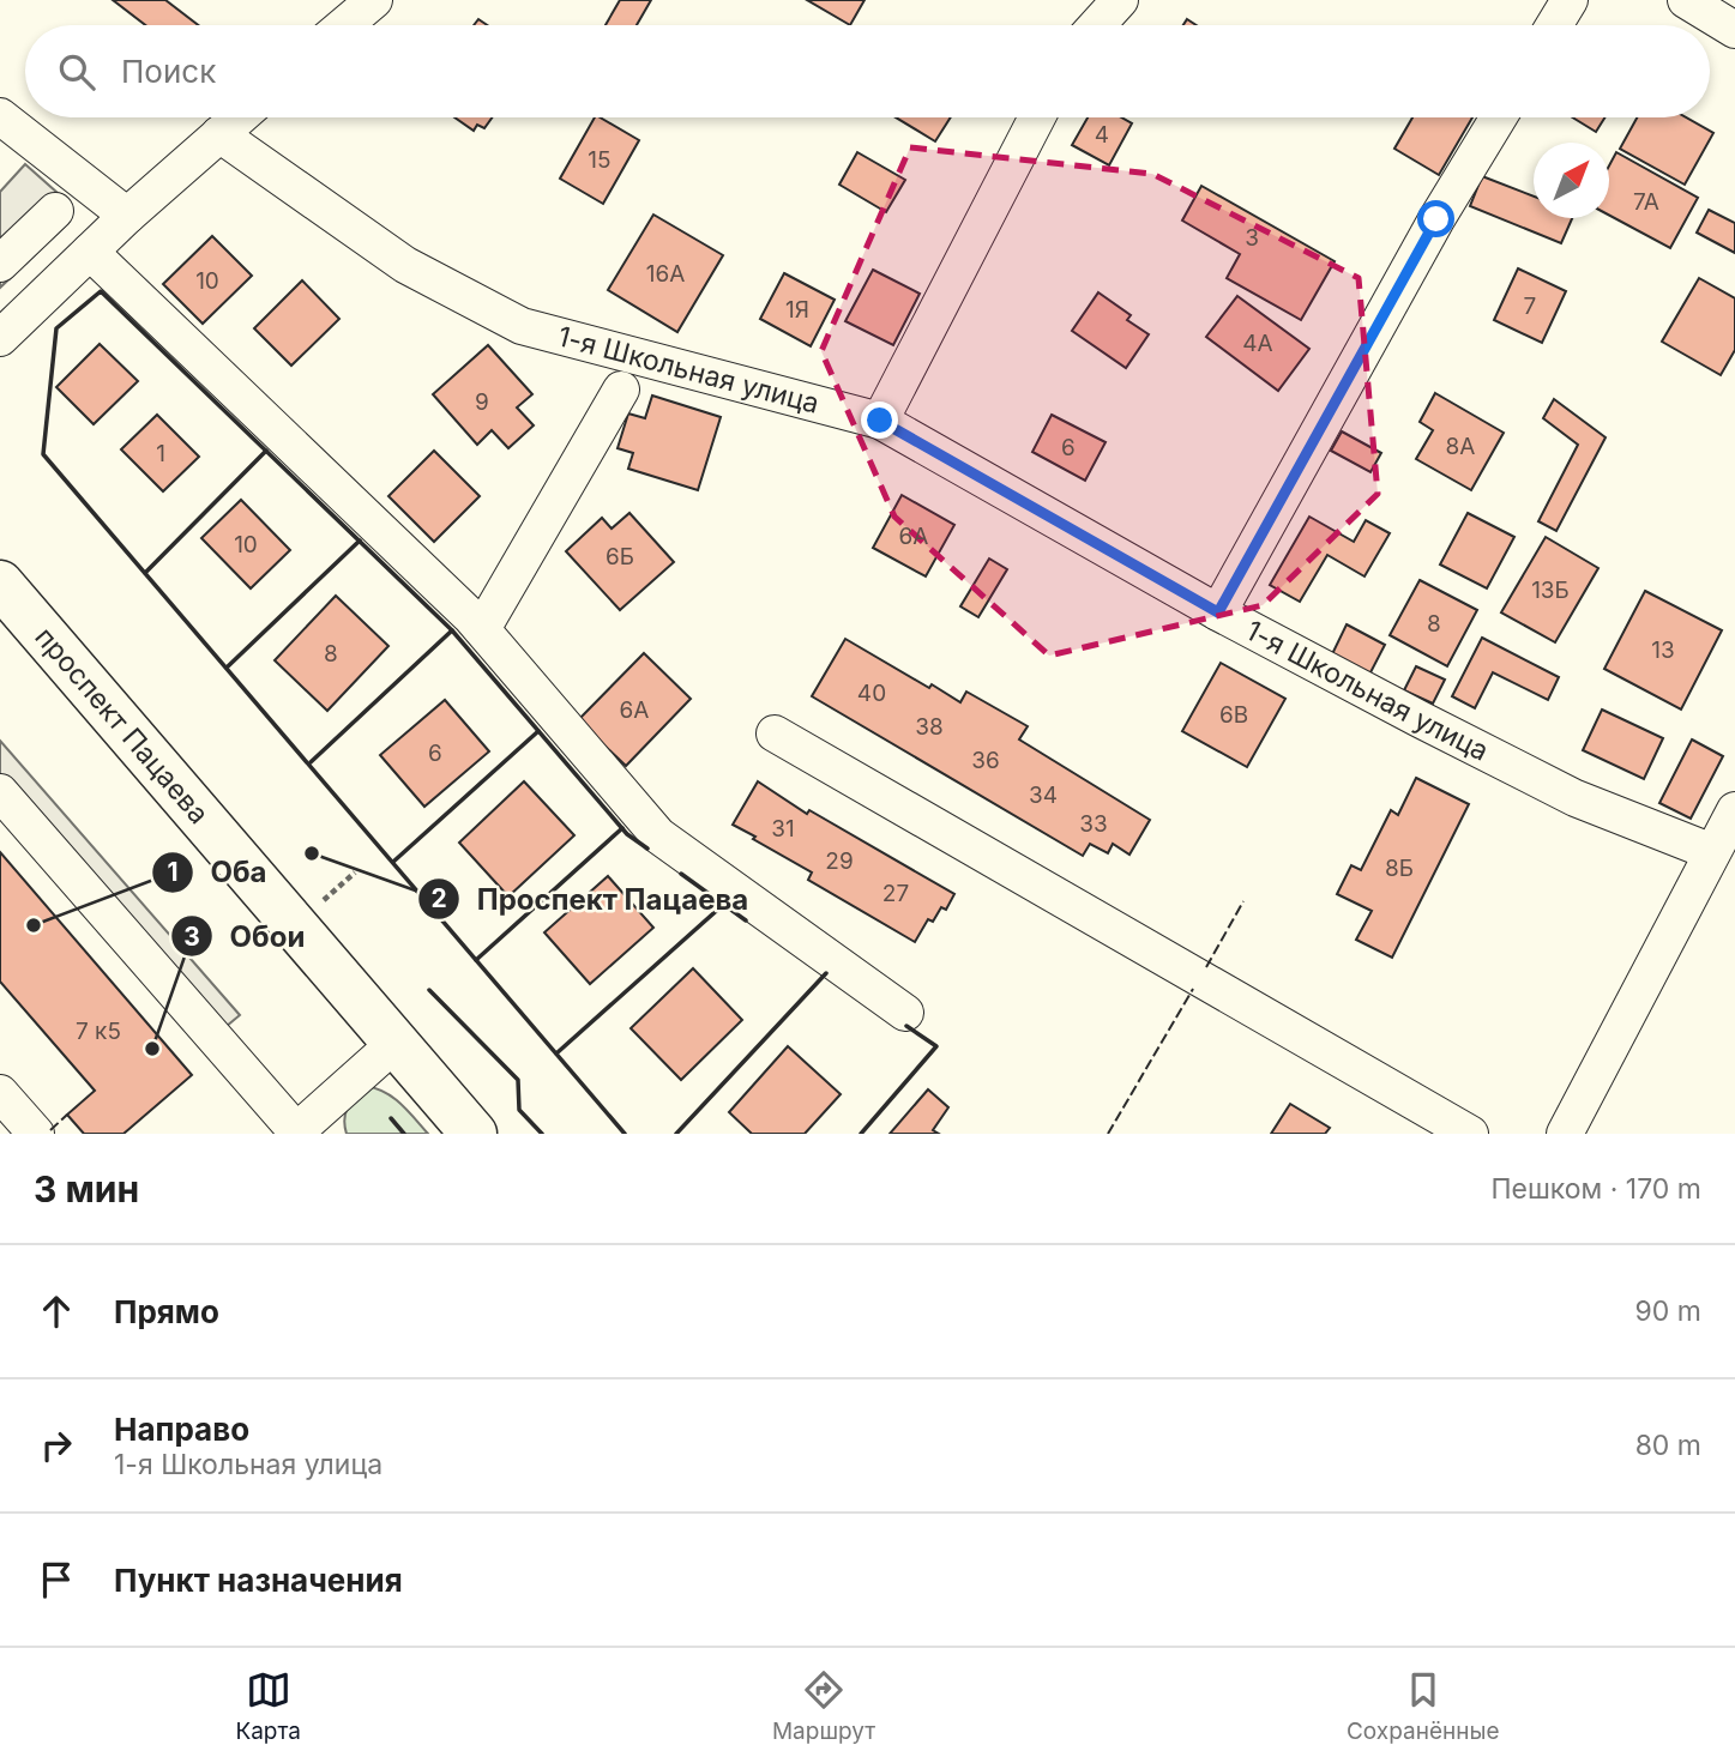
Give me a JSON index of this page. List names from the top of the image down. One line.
{"streets":{"main road":["проспект Пацаева"],"street":["1-я Школьная улица"]},"places":["Проспект Пацаева","Оба","Обои"],"house_numbers":["4","15","7А","3","16А","10","7","1Я","4А","9","8А","6","1","6А","10","6Б","13Б","8","13","8","40","6А","6В","38","6","36","34","33","31","29","8Б","27","7 к5"],"north":"top right","page":{"search":"Поиск","heading":["3 мин","Пешком · 170 m"],"list":[["Прямо","90 m"],["Направо","1-я Школьная улица","80 m"],"Пункт назначения"],"nav":["Карта","Маршрут","Сохранённые"]}}
